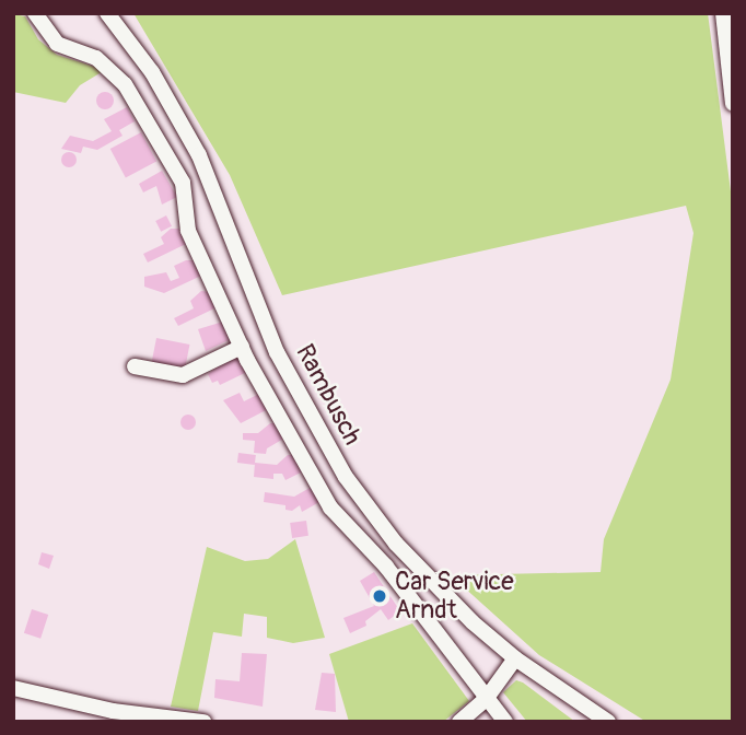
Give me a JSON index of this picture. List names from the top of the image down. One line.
{"streets":{"street":["Rambusch"]},"places":["Car Service Arndt"]}
